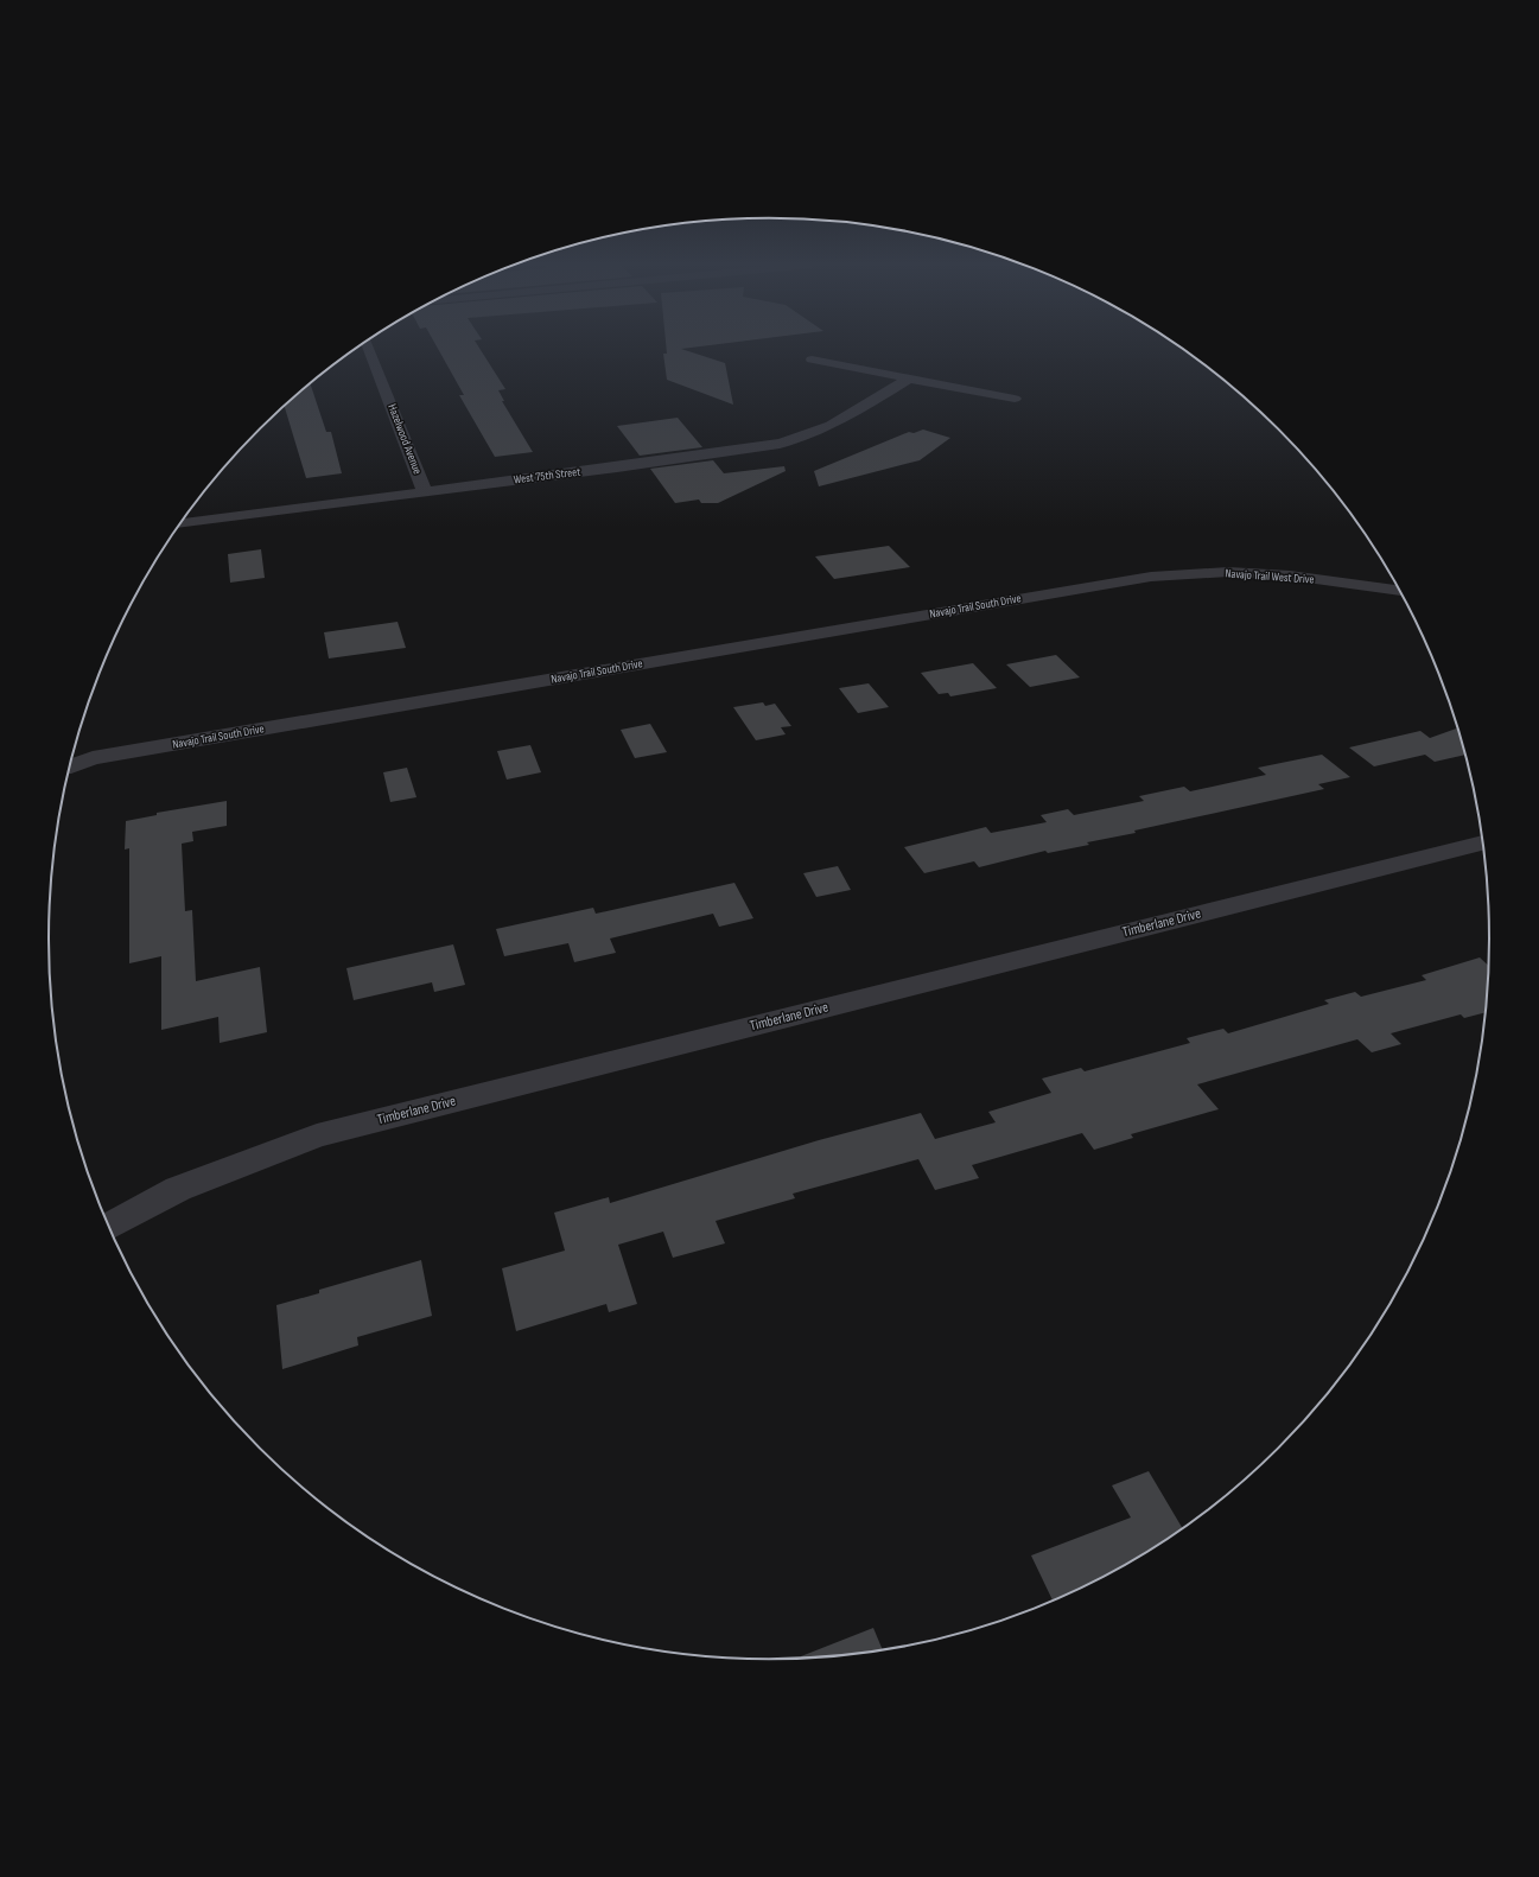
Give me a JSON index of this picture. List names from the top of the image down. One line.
{"streets":{"street":["Hazelwood Avenue","West 75th Street","Navajo Trail West Drive","Navajo Trail South Drive","Timberlane Drive"]},"crossings":[["Hazelwood Avenue","West 75th Street"],["Navajo Trail West Drive","Navajo Trail South Drive"]]}
